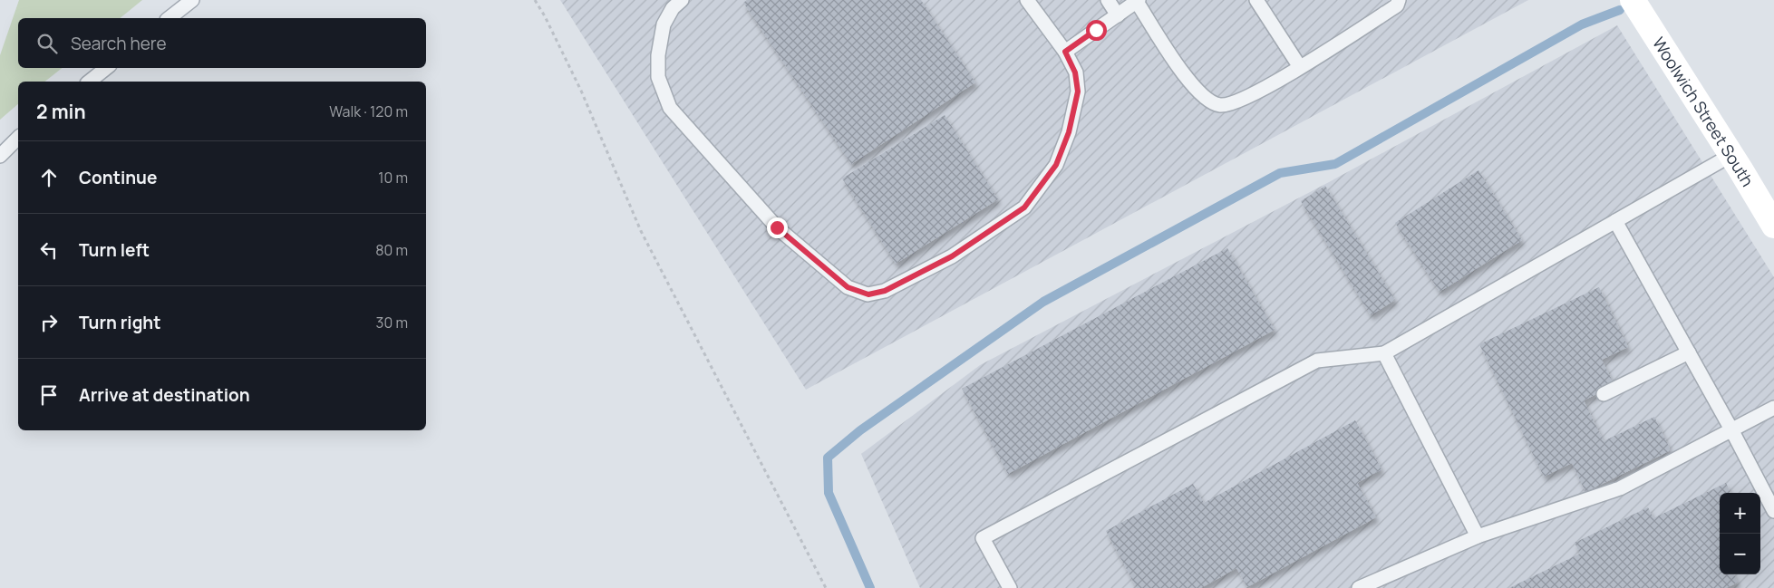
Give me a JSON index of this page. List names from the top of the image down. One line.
{"streets":{"street":["Woolwich Street South"]},"page":{"search":"Search here","heading":["2 min","Walk · 120 m"],"list":[["Continue","10 m"],["Turn left","80 m"],["Turn right","30 m"],"Arrive at destination"],"map_buttons":["+","−"]}}
